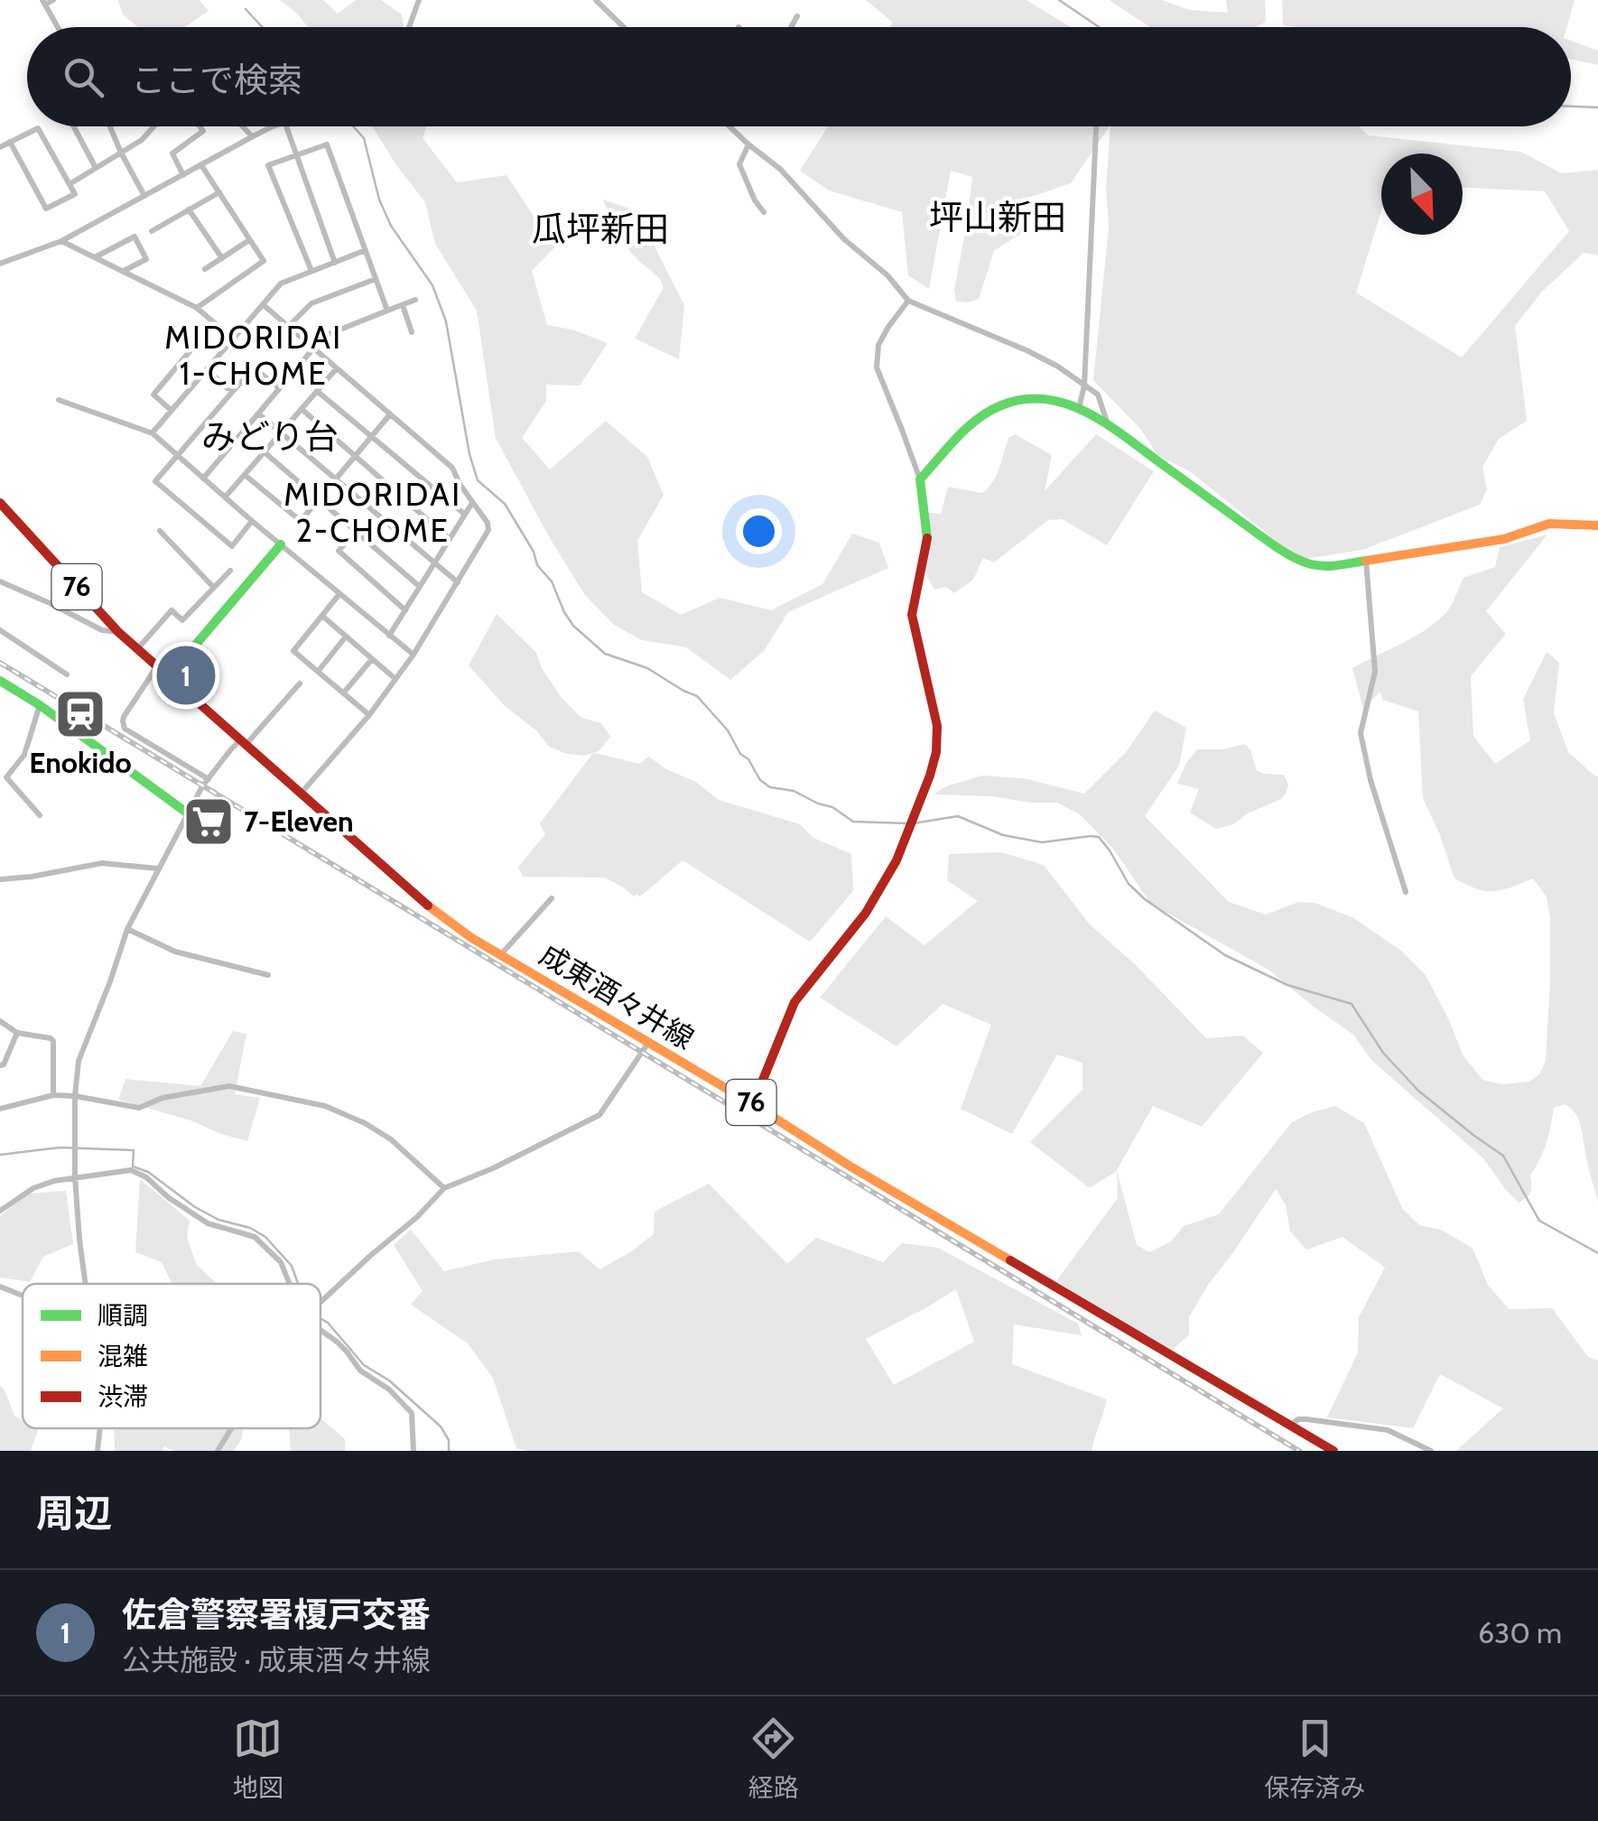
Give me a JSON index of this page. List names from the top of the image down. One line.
{"streets":{"street":["76","成東酒々井線"]},"crossings":[["76","成東酒々井線"]],"districts":["坪山新田","瓜坪新田","MIDORIDAI 1-CHOME","みどり台","MIDORIDAI 2-CHOME"],"places":{"station":["Enokido"],"supermarket":["7-Eleven"]},"legend":["順調","混雑","渋滞"],"north":"bottom right","page":{"search":"ここで検索","pins":"1","heading":"周辺","list":[{"mark":"1","name":"佐倉警察署榎戸交番","note":"公共施設 · 成東酒々井線","value":"630 m"}],"nav":["地図","経路","保存済み"]}}
